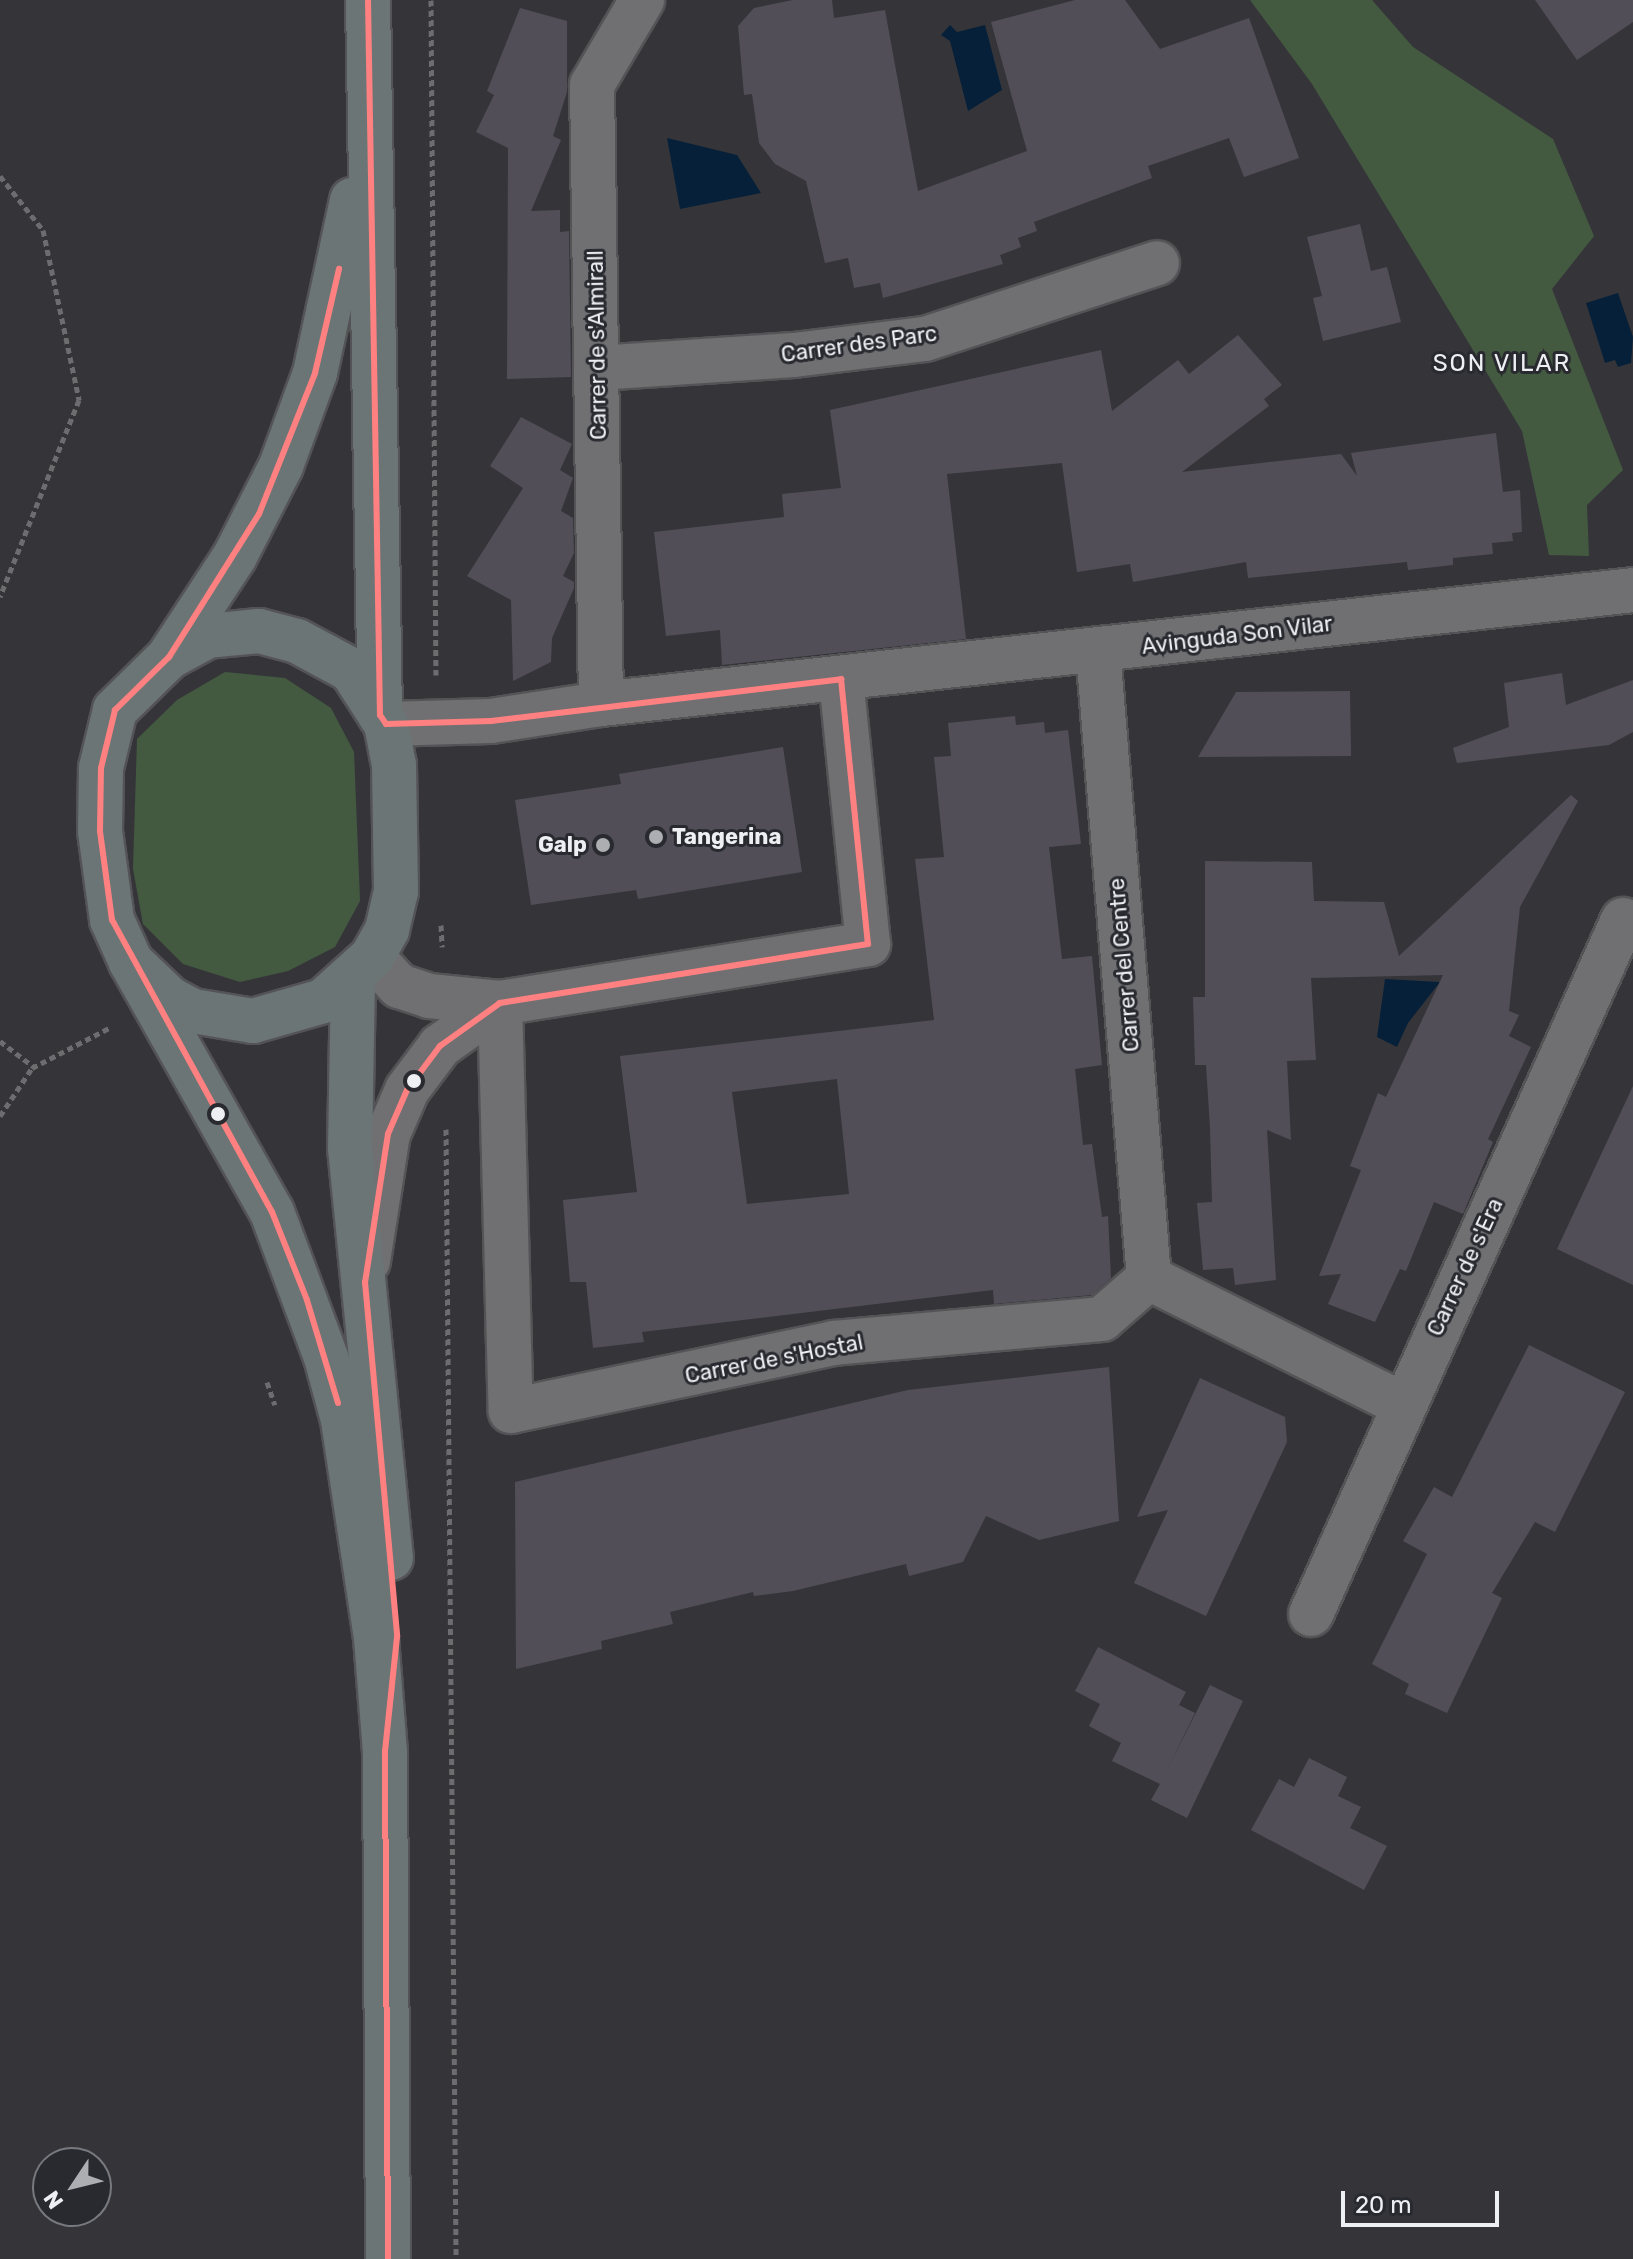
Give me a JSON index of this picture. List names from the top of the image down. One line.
{"streets":{"street":["Carrer des Parc","Carrer de s'Almirall","Avinguda Son Vilar","Carrer del Centre","Carrer de s'Era","Carrer de s'Hostal"]},"crossings":[["Carrer des Parc","Carrer de s'Almirall"],["Carrer de s'Almirall","Avinguda Son Vilar"],["Avinguda Son Vilar","Carrer del Centre"],["Carrer del Centre","Carrer de s'Hostal"]],"districts":["SON VILAR"],"places":["Tangerina","Galp"],"scale_bar":"20 m","north":"bottom left"}
